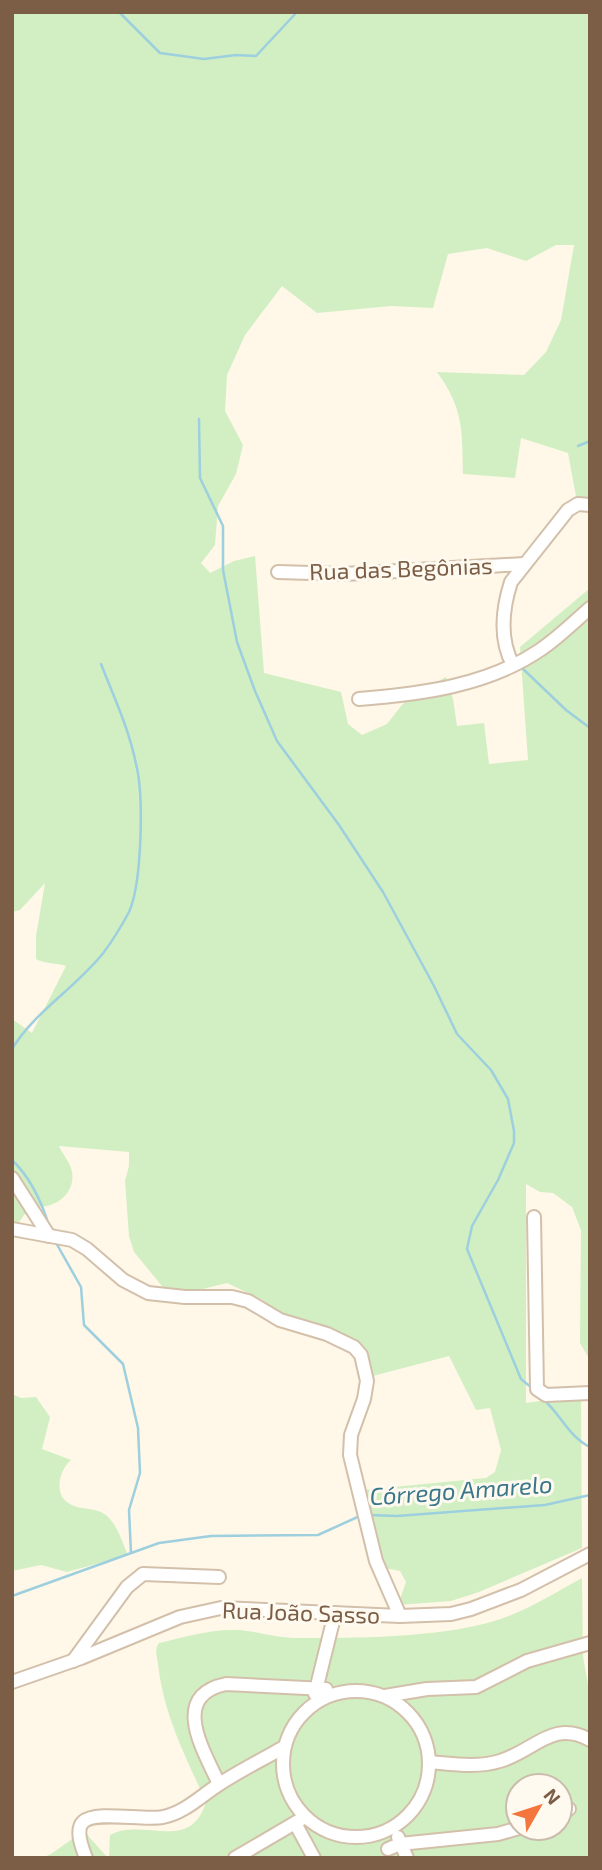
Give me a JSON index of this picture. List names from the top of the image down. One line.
{"streets":{"street":["Rua das Begônias","Rua João Sasso"]},"water":["Córrego Amarelo"],"north":"top right"}
